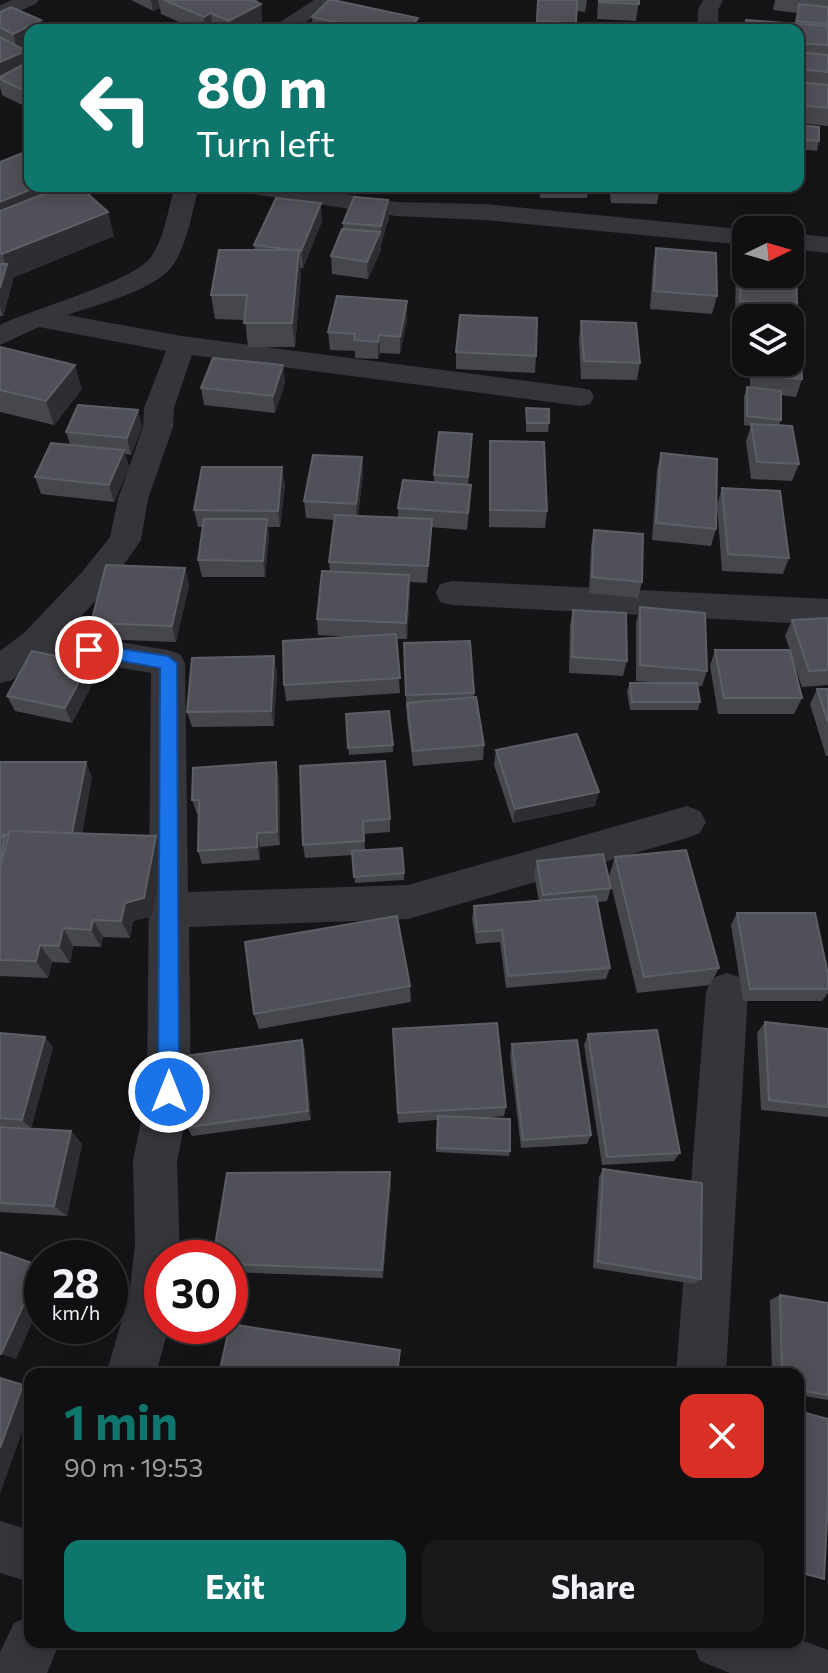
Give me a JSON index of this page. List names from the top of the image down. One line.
{"north":"right","page":{"turn":["80 m","Turn left"],"speed":"28 km/h","limit":"30","heading":["1 min","90 m · 19:53"],"buttons":["Exit","Share"]}}
